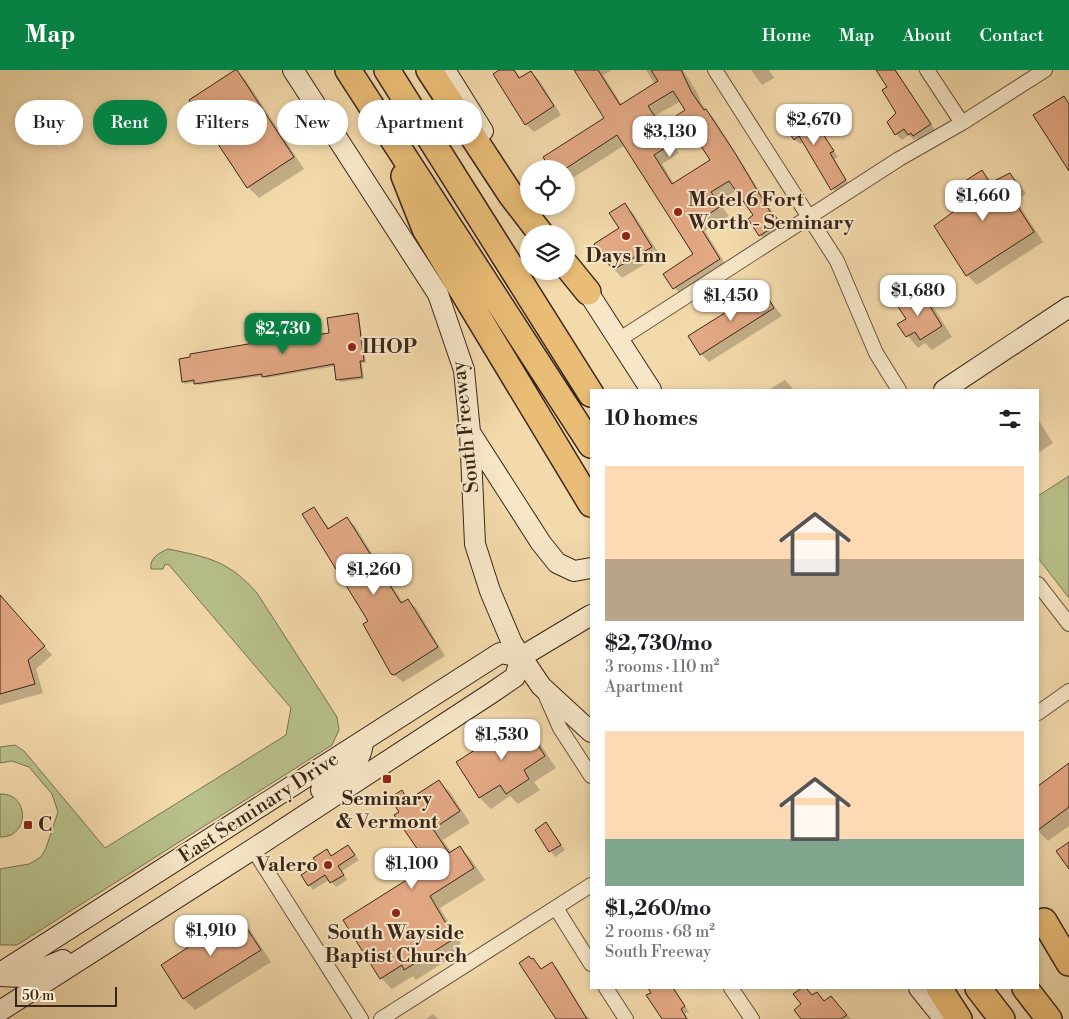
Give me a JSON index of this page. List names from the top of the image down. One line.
{"streets":{"main road":["South Freeway","East Seminary Drive"]},"crossings":[["South Freeway","East Seminary Drive"]],"places":{"other":["Motel 6 Fort Worth - Seminary","Days Inn","IHOP","Valero","South Wayside Baptist Church"],"transit":["Seminary & Vermont","C"]},"scale_bar":"50 m","page":{"header":"Map","nav":["Home","Map","About","Contact"],"chip":["Buy","Rent","Filters","New","Apartment"],"price":["$2,670","$3,130","$1,660","$1,680","$1,450","$2,730","$1,260","$1,530","$1,100","$1,910"],"heading":"10 homes","list":[{"name":"$2,730/mo","note":"3 rooms · 110 m² · Apartment"},{"name":"$1,260/mo","note":"2 rooms · 68 m² · South Freeway"}],"scale":"50 m"}}
